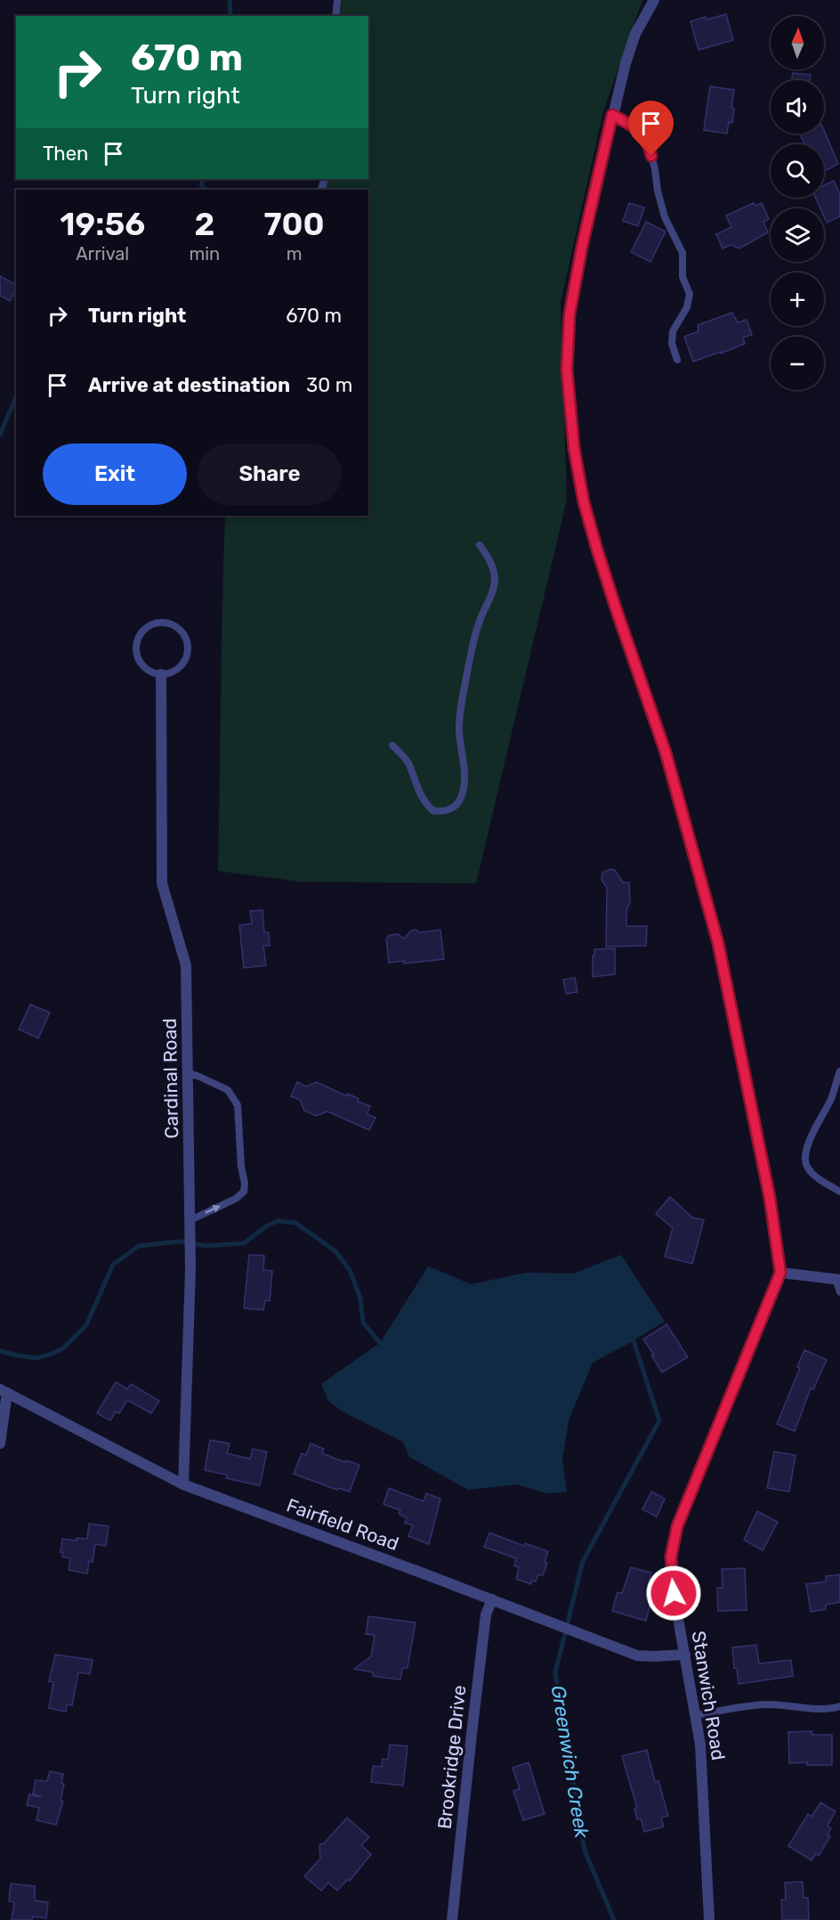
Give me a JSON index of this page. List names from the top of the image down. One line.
{"streets":{"street":["Cardinal Road","Fairfield Road","Stanwich Road","Brookridge Drive"]},"crossings":[["Cardinal Road","Fairfield Road"],["Fairfield Road","Stanwich Road"],["Fairfield Road","Brookridge Drive"]],"water":["Greenwich Creek"],"north":"top","page":{"map_buttons":["+","−"],"turn":["670 m","Turn right"],"then":"Then","eta":["19:56","Arrival","2","min","700","m"],"list":[{"name":"Turn right","value":"670 m"},{"name":"Arrive at destination","value":"30 m"}],"buttons":["Exit","Share"]}}
